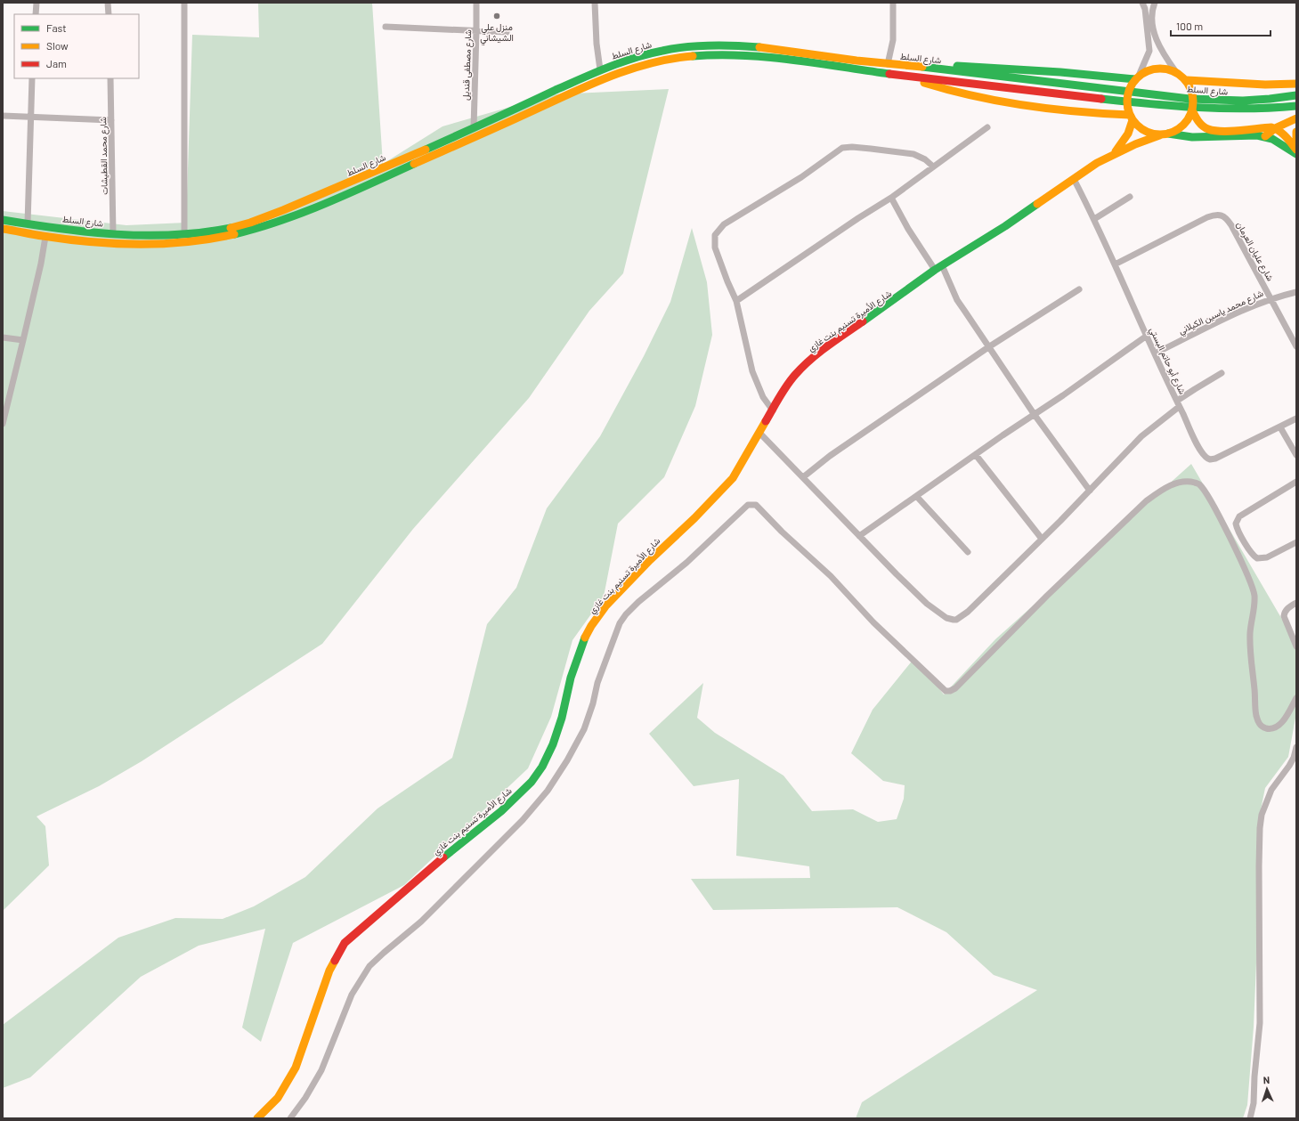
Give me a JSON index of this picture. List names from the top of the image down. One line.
{"streets":{"main road":["شارع السلط","شارع الأميرة تسنيم بنت غازي"],"street":["شارع مصطفى قنديل","شارع محمد القطيشات","شارع عليان العرمان","شارع محمد ياسين الكيلاني","شارع أبو حاتم البستي"]},"crossings":[["شارع السلط","شارع مصطفى قنديل"],["شارع السلط","شارع محمد القطيشات"],["شارع عليان العرمان","شارع محمد ياسين الكيلاني"],["شارع عليان العرمان","شارع أبو حاتم البستي"],["شارع محمد ياسين الكيلاني","شارع أبو حاتم البستي"],["شارع الأميرة تسنيم بنت غازي","شارع أبو حاتم البستي"]],"places":["منزل علي الشيشاني"],"legend":["Fast","Slow","Jam"],"scale_bar":"100 m","north":"top"}
